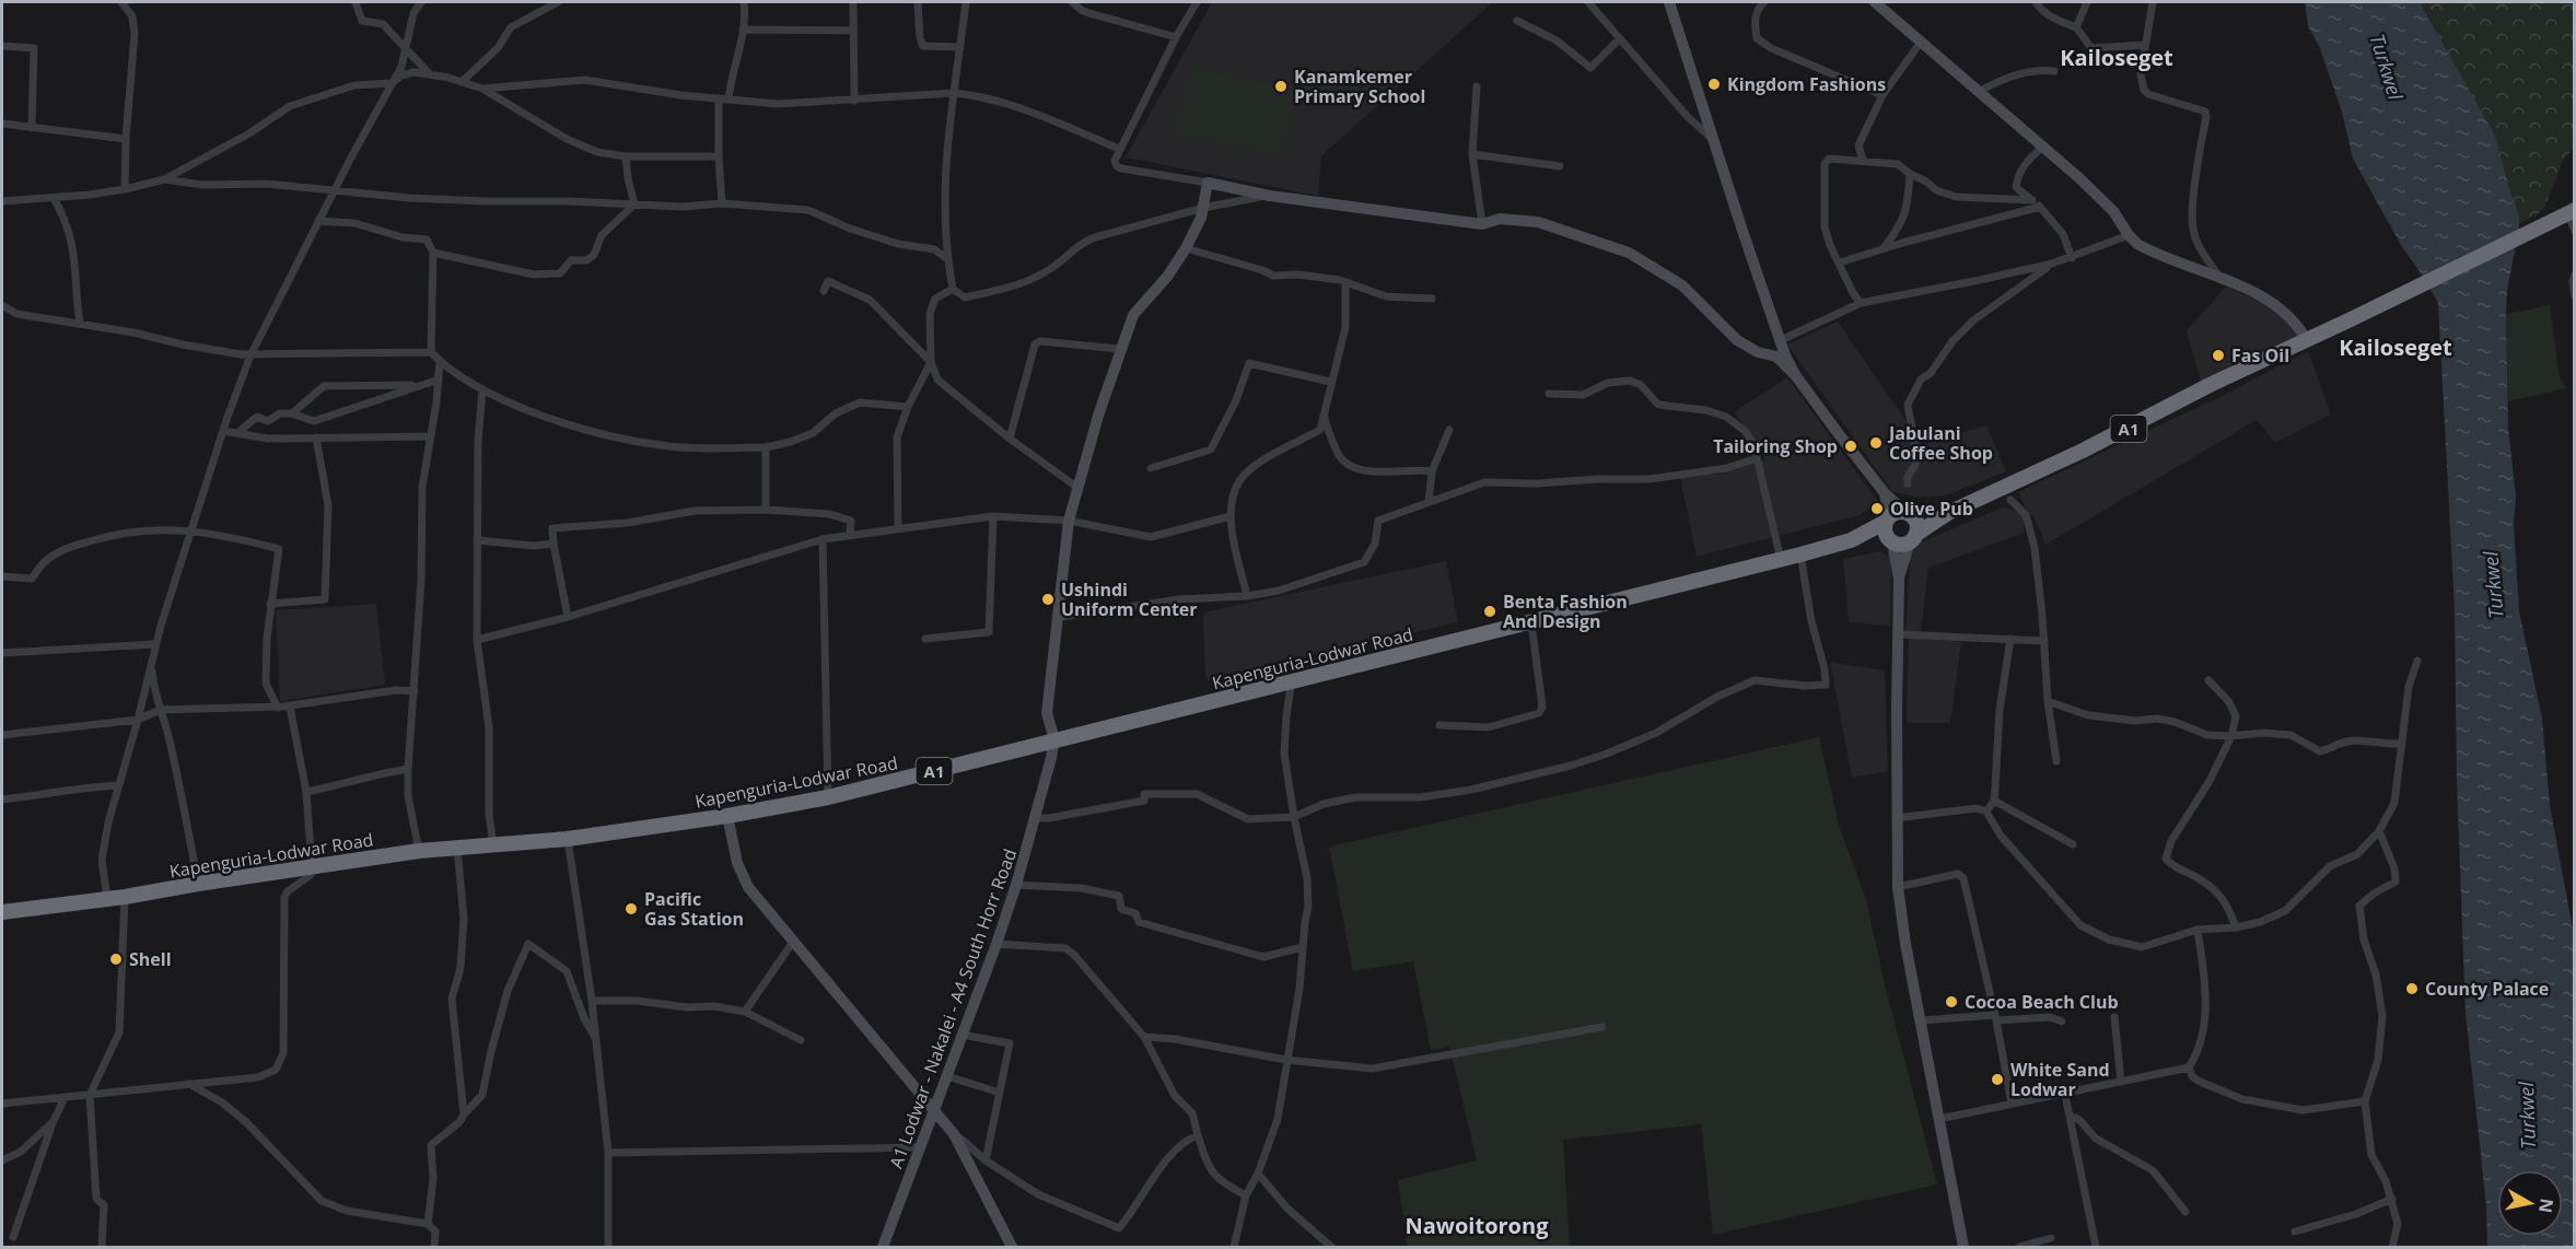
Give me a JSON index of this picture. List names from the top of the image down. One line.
{"streets":{"highway":["A1","Kapenguria-Lodwar Road"],"street":["A1 Lodwar - Nakalei - A4 South Horr Road"]},"crossings":[["A1","Kapenguria-Lodwar Road"],["Kapenguria-Lodwar Road","A1 Lodwar - Nakalei - A4 South Horr Road"]],"districts":["Kailoseget","Kailoseget","Nawoitorong"],"water":["Turkwel"],"places":["Kingdom Fashions","Kanamkemer Primary School","Fas Oil","Jabulani Coffee Shop","Tailoring Shop","Olive Pub","Ushindi Uniform Center","Benta Fashion And Design","Pacific Gas Station","Shell","County Palace","Cocoa Beach Club","White Sand Lodwar"],"north":"right"}
